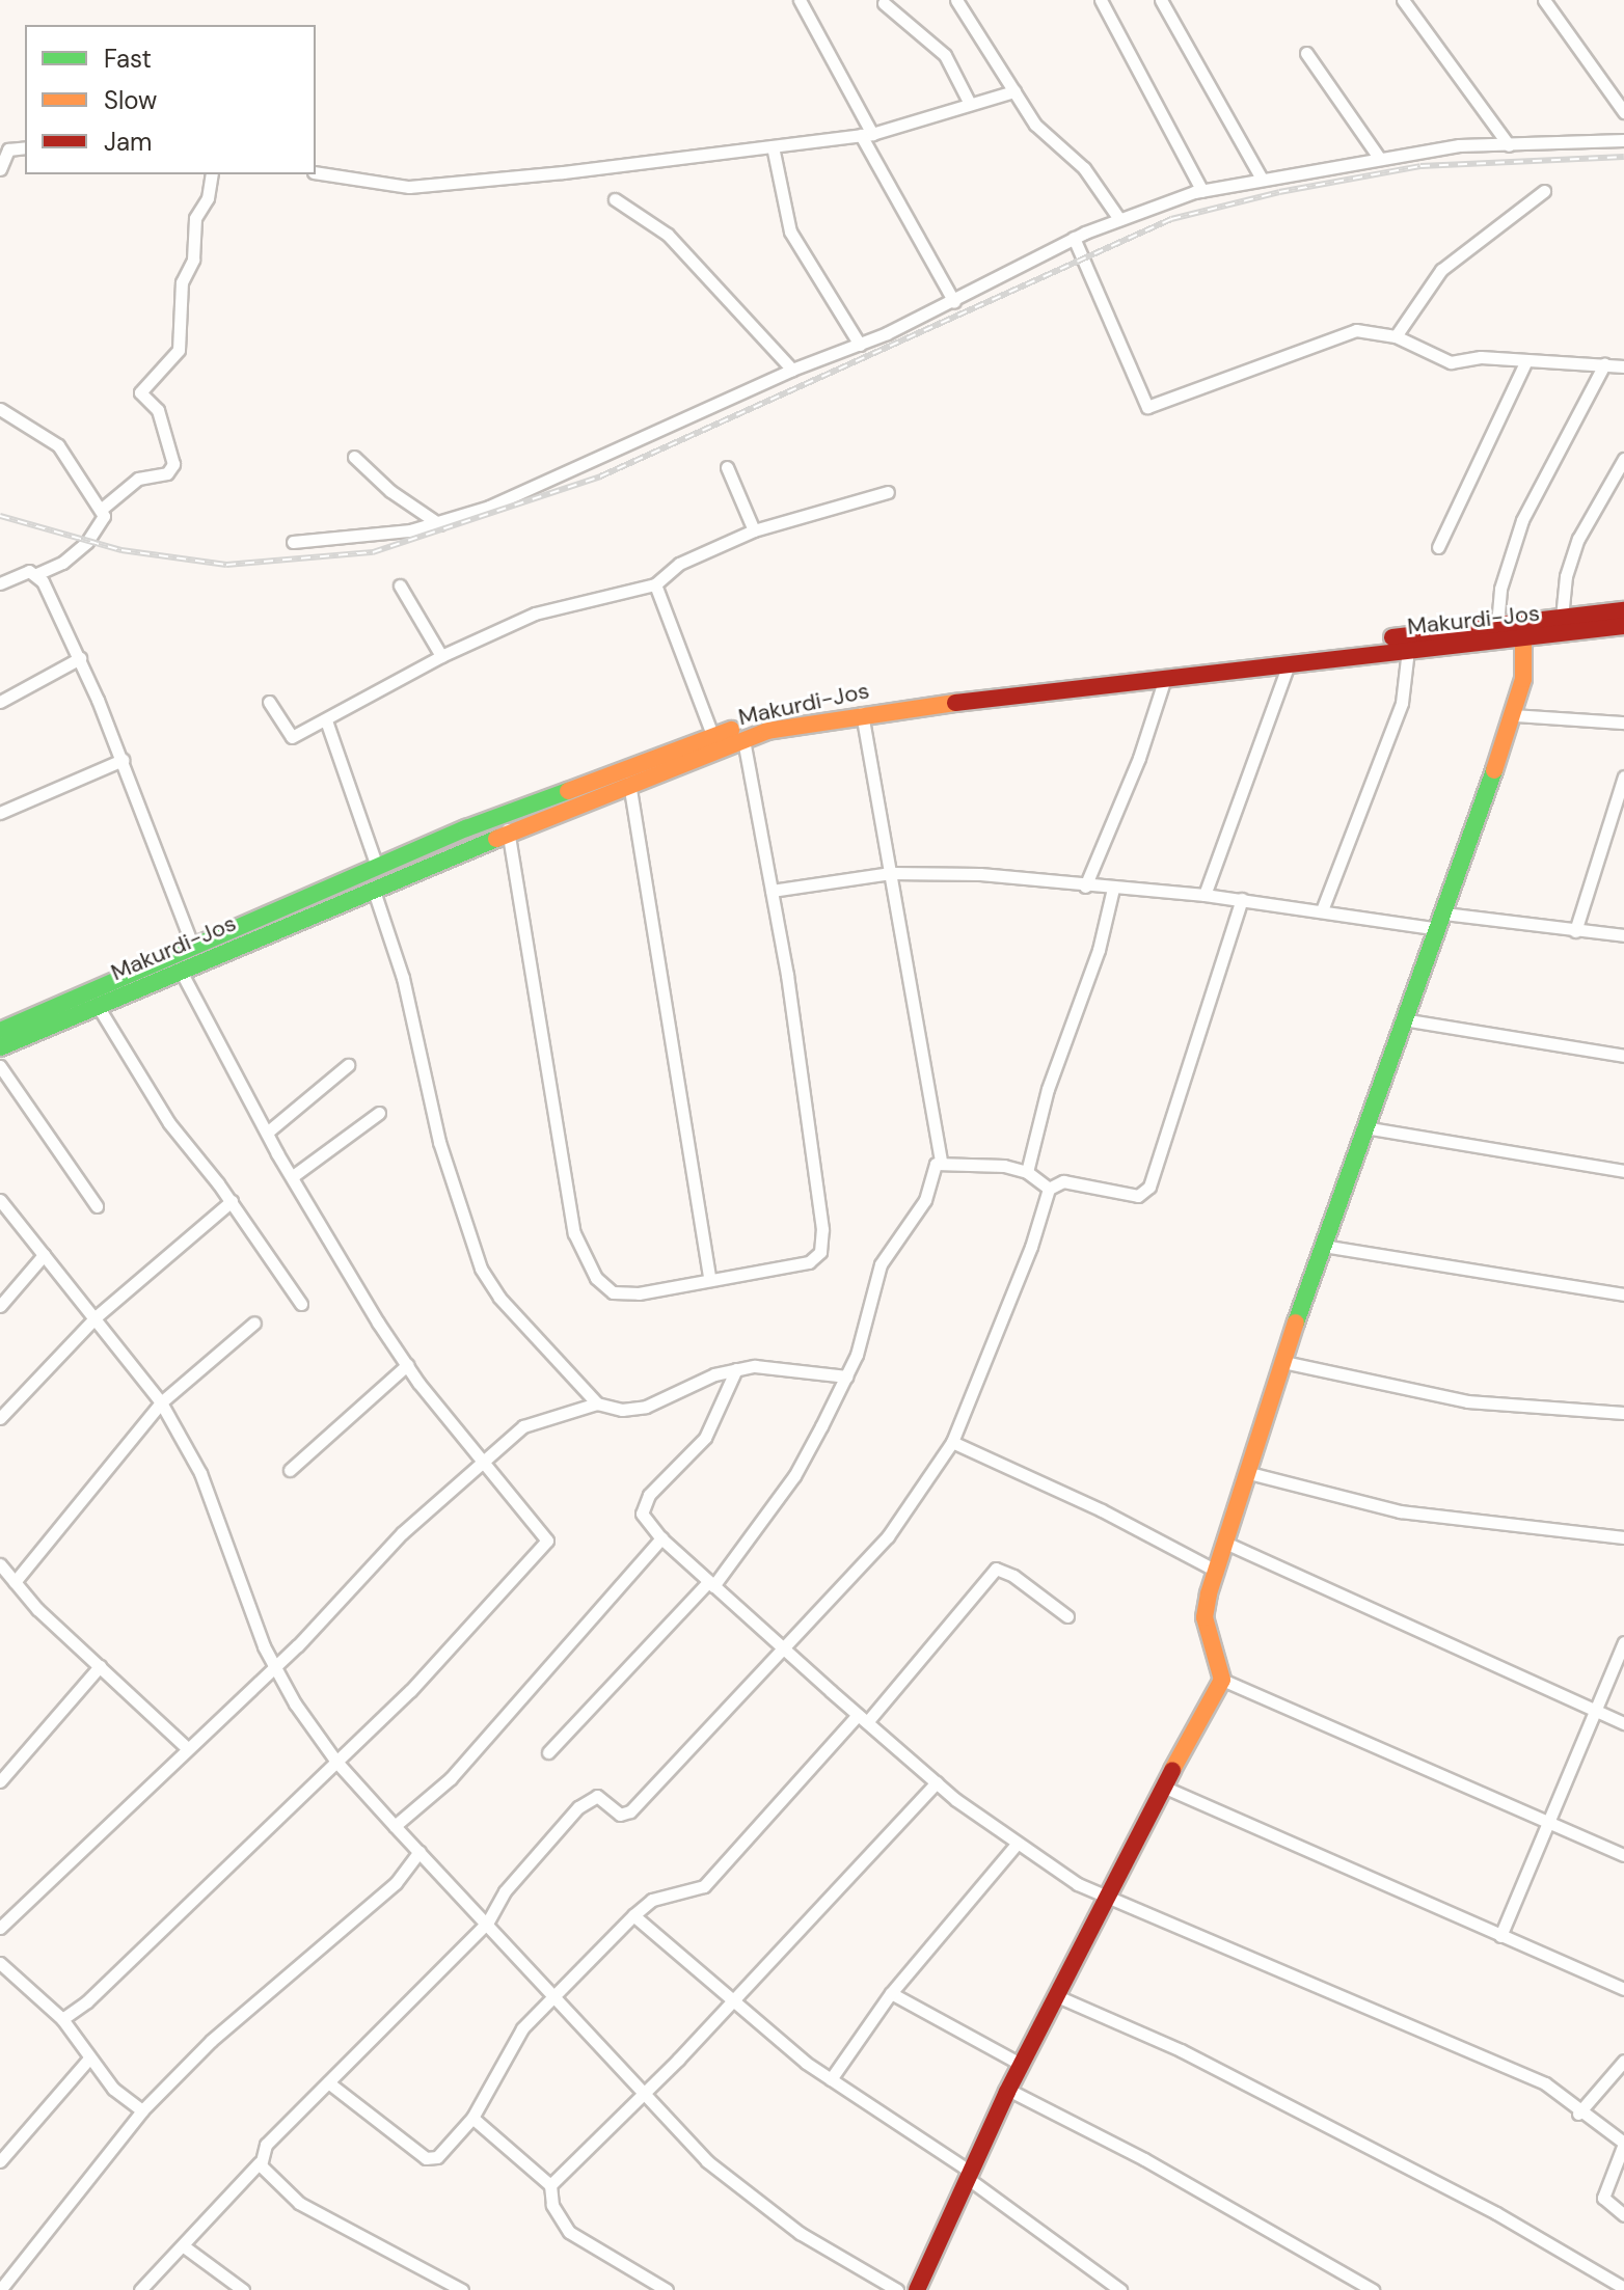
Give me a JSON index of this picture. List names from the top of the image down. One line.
{"streets":{"main road":["Makurdi-Jos"]},"legend":["Fast","Slow","Jam"]}
